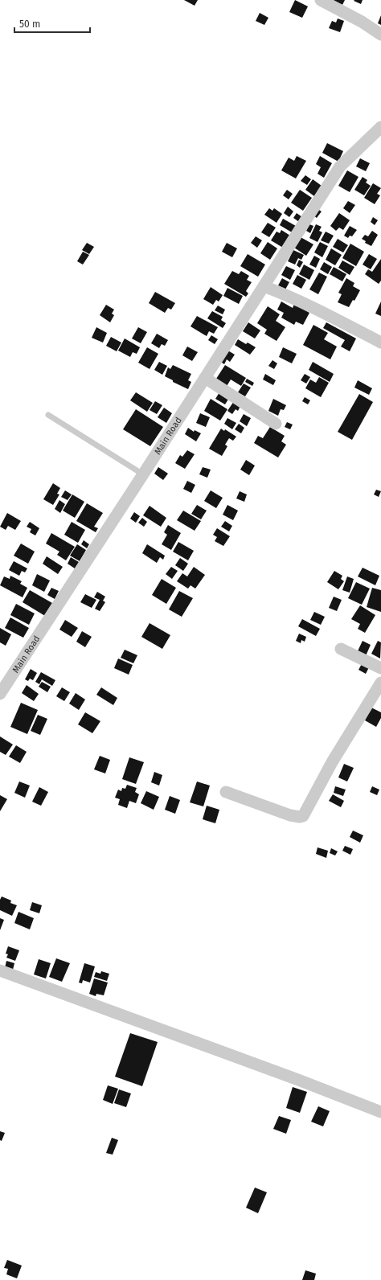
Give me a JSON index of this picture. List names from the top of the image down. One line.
{"streets":{"street":["Main Road"]},"scale_bar":"50 m"}
